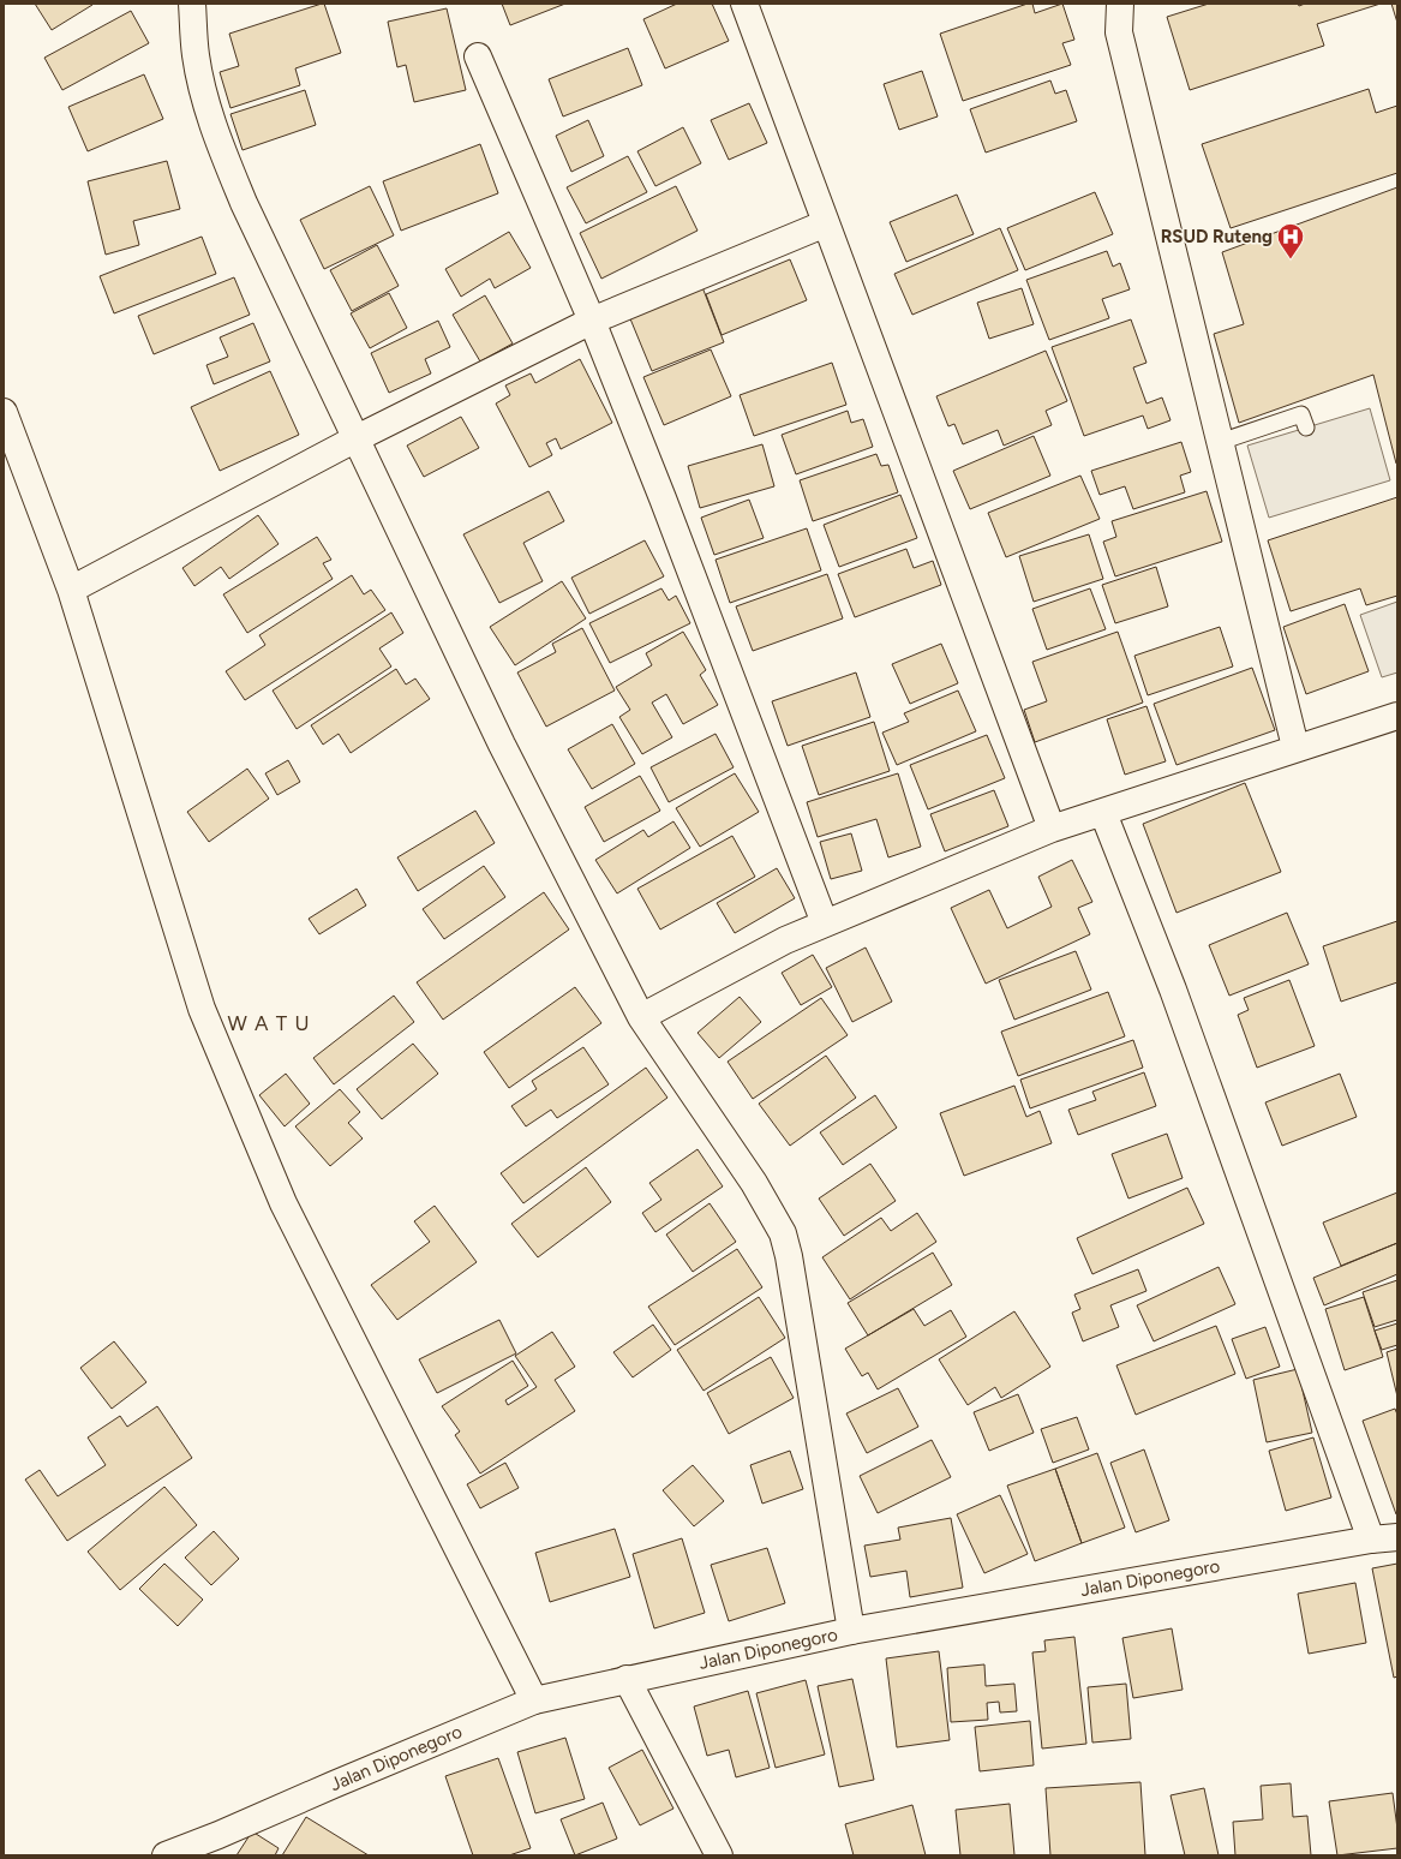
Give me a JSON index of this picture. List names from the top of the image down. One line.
{"streets":{"street":["Jalan Diponegoro"]},"districts":["W A T U"],"places":{"hospital":["RSUD Ruteng"]}}
